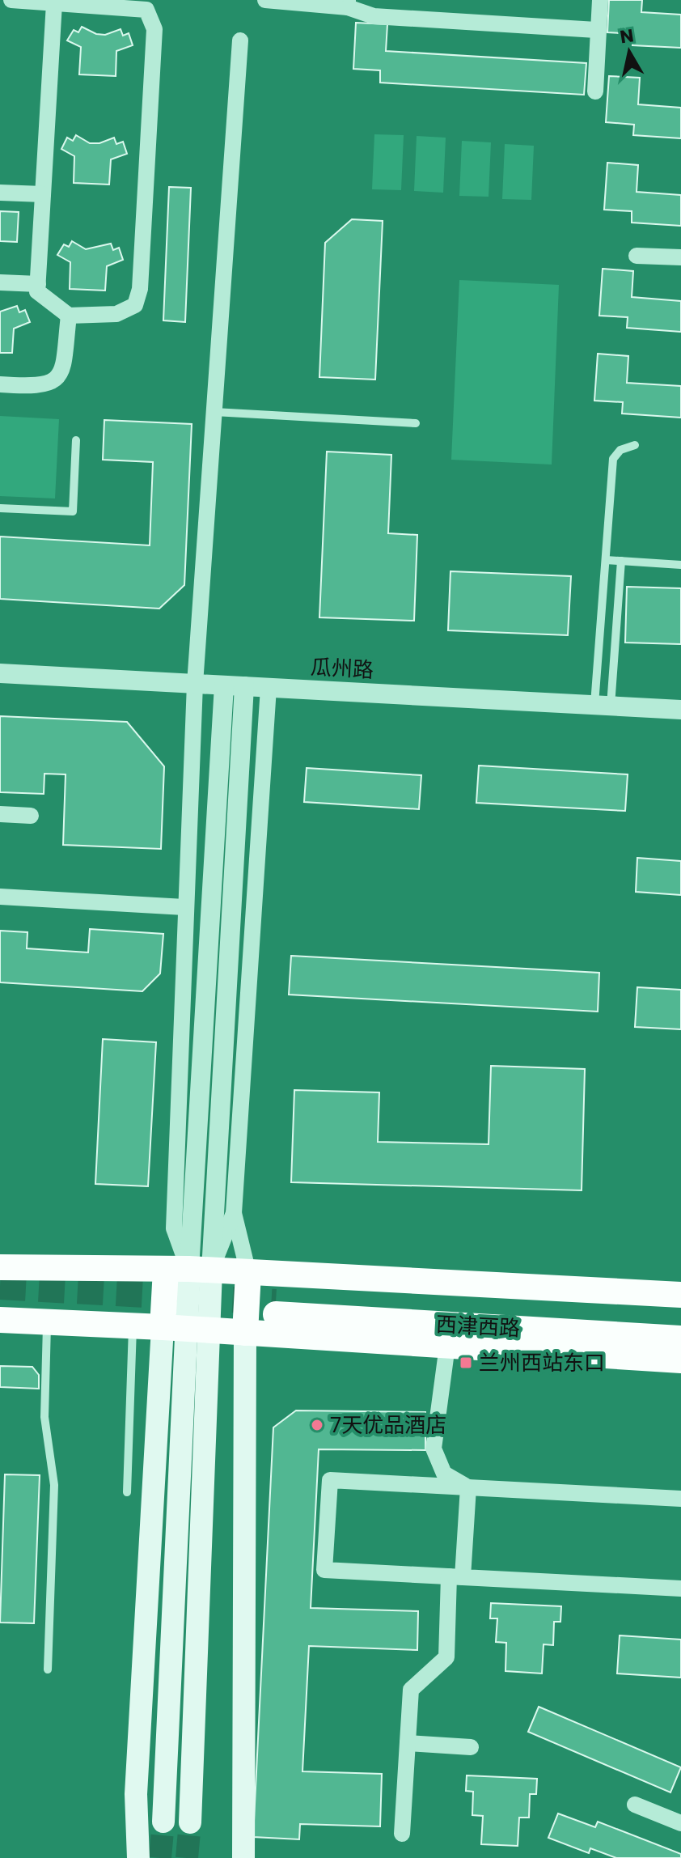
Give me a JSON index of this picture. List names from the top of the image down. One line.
{"streets":{"main road":["西津西路"],"street":["瓜州路"]},"places":{"transit":["兰州西站东口"],"other":["7天优品酒店"]},"north":"top"}
